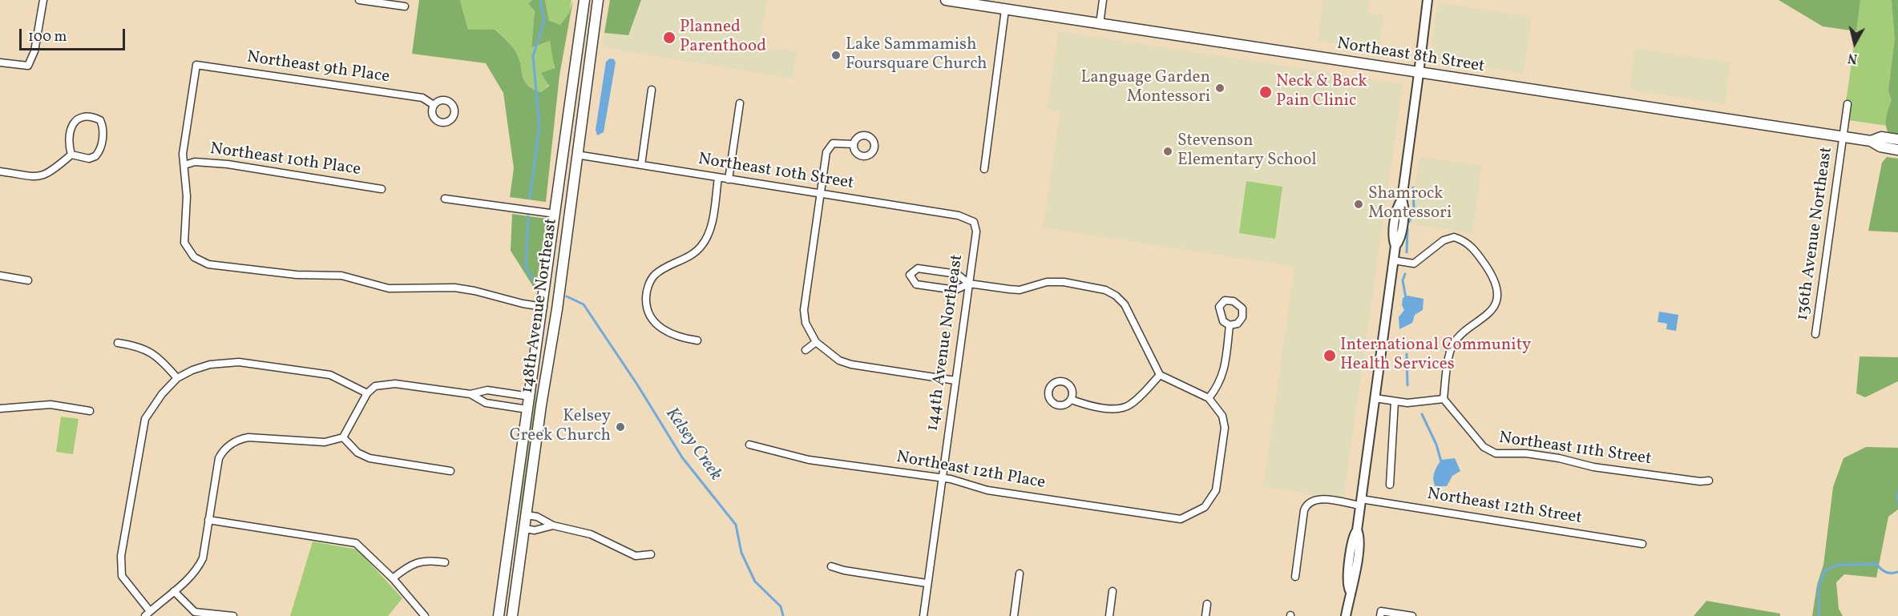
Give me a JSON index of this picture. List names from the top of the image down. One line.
{"streets":{"main road":["Northeast 8th Street","148th Avenue Northeast"],"street":["Northeast 9th Place","Northeast 10th Place","Northeast 10th Street","136th Avenue Northeast","144th Avenue Northeast","Northeast 11th Street","Northeast 12th Place","Northeast 12th Street"]},"crossings":[["Northeast 8th Street","136th Avenue Northeast"],["Northeast 9th Place","Northeast 10th Place"],["Northeast 10th Street","148th Avenue Northeast"],["Northeast 10th Street","144th Avenue Northeast"],["144th Avenue Northeast","Northeast 12th Place"]],"water":["Kelsey Creek"],"places":["Planned Parenthood","Lake Sammamish Foursquare Church","Language Garden Montessori","Neck & Back Pain Clinic","Stevenson Elementary School","Shamrock Montessori","International Community Health Services","Kelsey Creek Church"],"scale_bar":"100 m","north":"bottom"}
